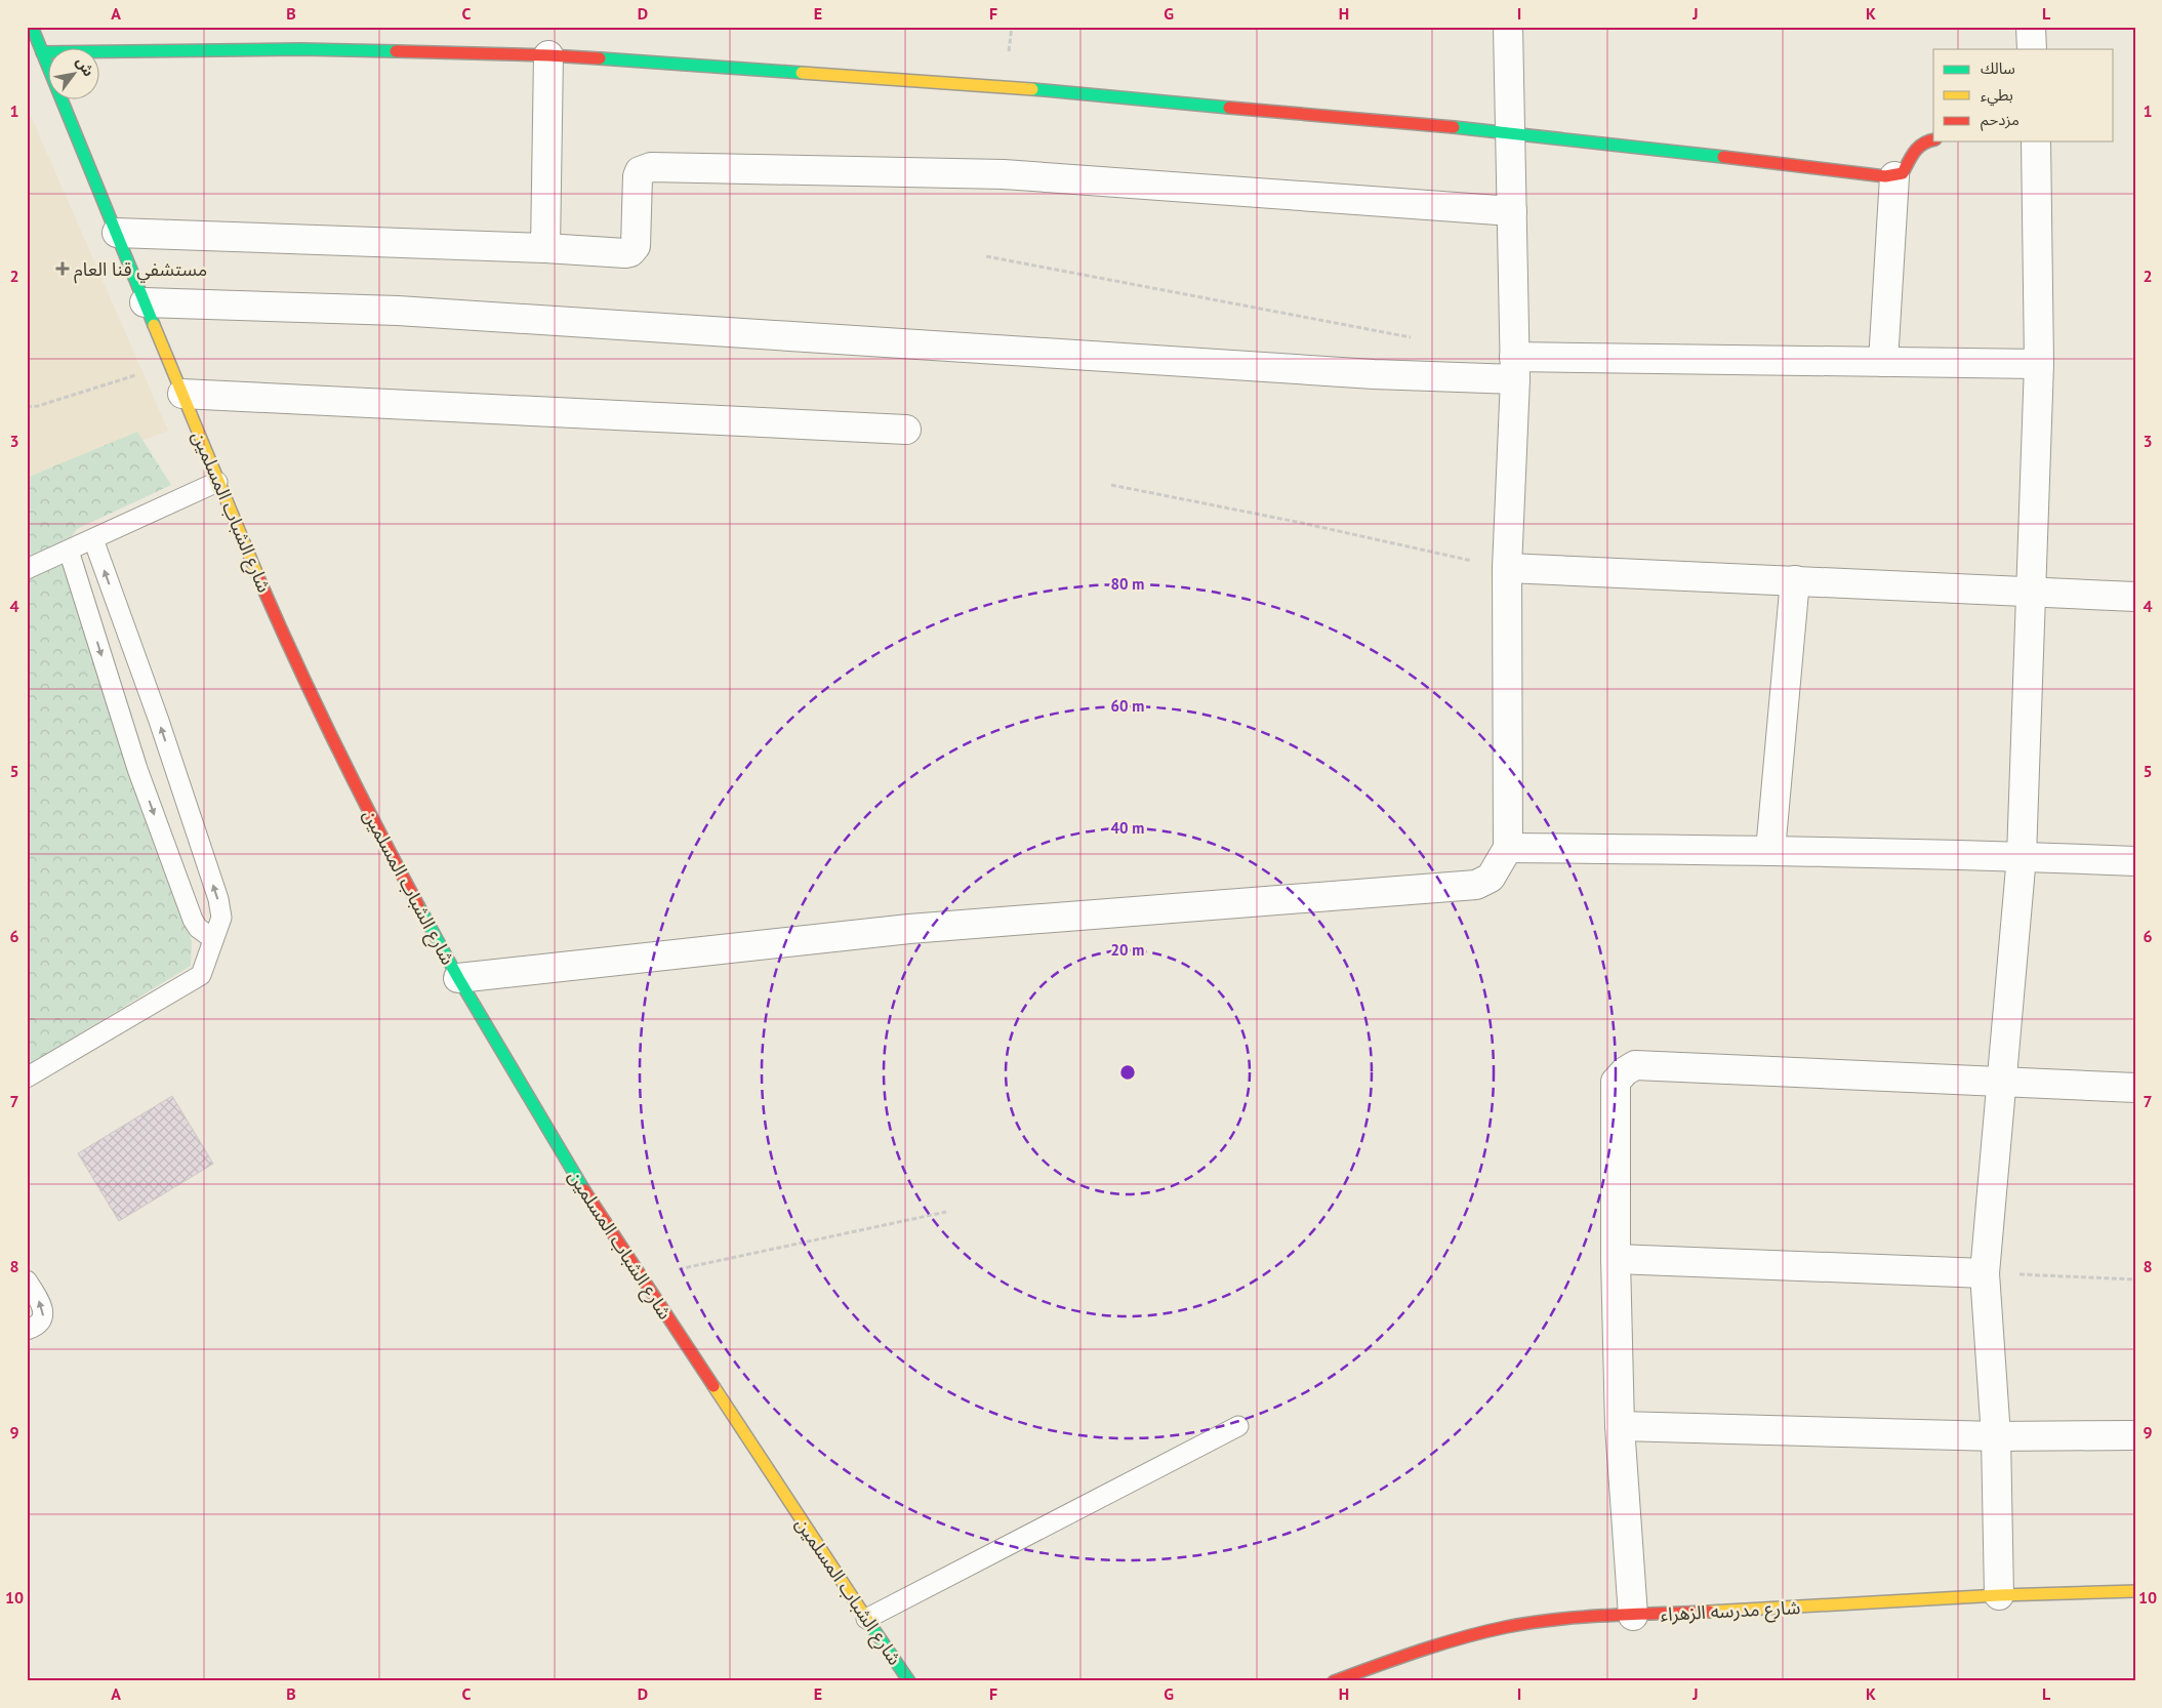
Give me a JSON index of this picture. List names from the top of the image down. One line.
{"streets":{"street":["شارع الشباب المسلمين","شارع مدرسه الزهراء"]},"places":{"health":["مستشفي قنا العام"]},"legend":["سالك","بطيء","مزدحم"],"north":"top right","grid":{"columns":["A","B","C","D","E","F","G","H","I","J","K","L"],"rows":["1","2","3","4","5","6","7","8","9","10"]},"rings":["80 m","60 m","40 m","20 m"]}
